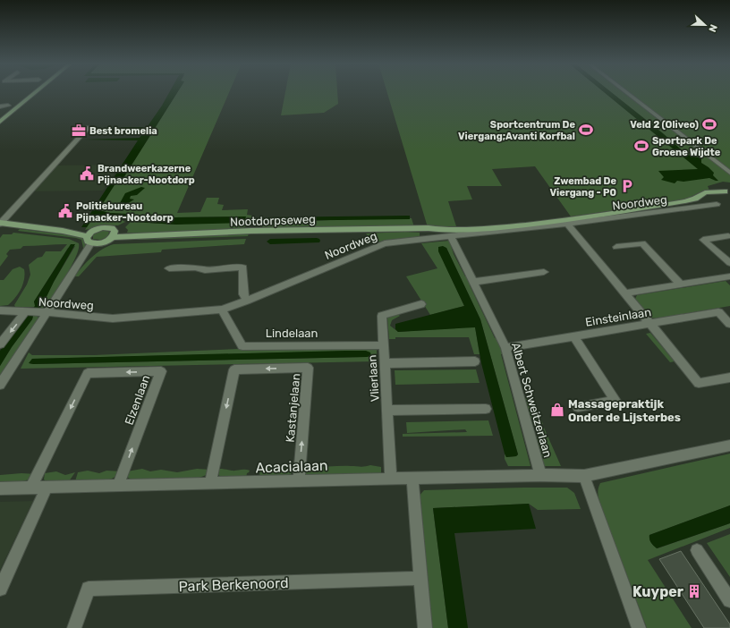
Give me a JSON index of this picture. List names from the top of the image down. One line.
{"streets":{"main road":["Noordweg","Nootdorpseweg"],"street":["Einsteinlaan","Lindelaan","Vlierlaan","Elzenlaan","Albert Schweitzerlaan","Kastanjelaan","Acacialaan","Park Berkenoord"]},"crossings":[["Noordweg","Nootdorpseweg"],["Noordweg","Lindelaan"],["Noordweg","Albert Schweitzerlaan"],["Einsteinlaan","Albert Schweitzerlaan"],["Lindelaan","Vlierlaan"],["Vlierlaan","Acacialaan"],["Elzenlaan","Acacialaan"],["Albert Schweitzerlaan","Acacialaan"],["Kastanjelaan","Acacialaan"]],"places":{"sports":["Veld 2 (Oliveo)","Sportcentrum De Viergang;Avanti Korfbal","Sportpark De Groene Wijdte"],"office":["Best bromelia"],"public building":["Brandweerkazerne Pijnacker-Nootdorp","Politiebureau Pijnacker-Nootdorp"],"parking":["Zwembad De Viergang - P0"],"shop":["Massagepraktijk Onder de Lijsterbes"],"building":["Kuyper"]},"north":"right"}
